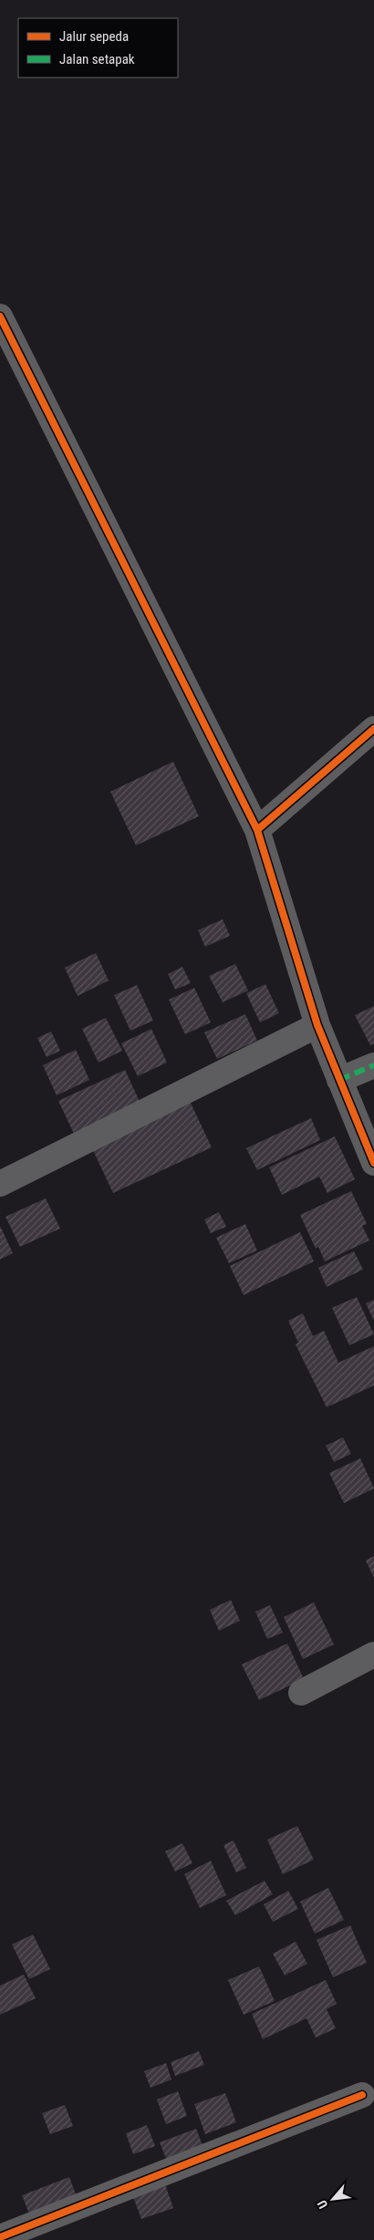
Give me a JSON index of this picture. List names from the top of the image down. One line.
{"legend":["Jalur sepeda","Jalan setapak"],"north":"bottom left"}
